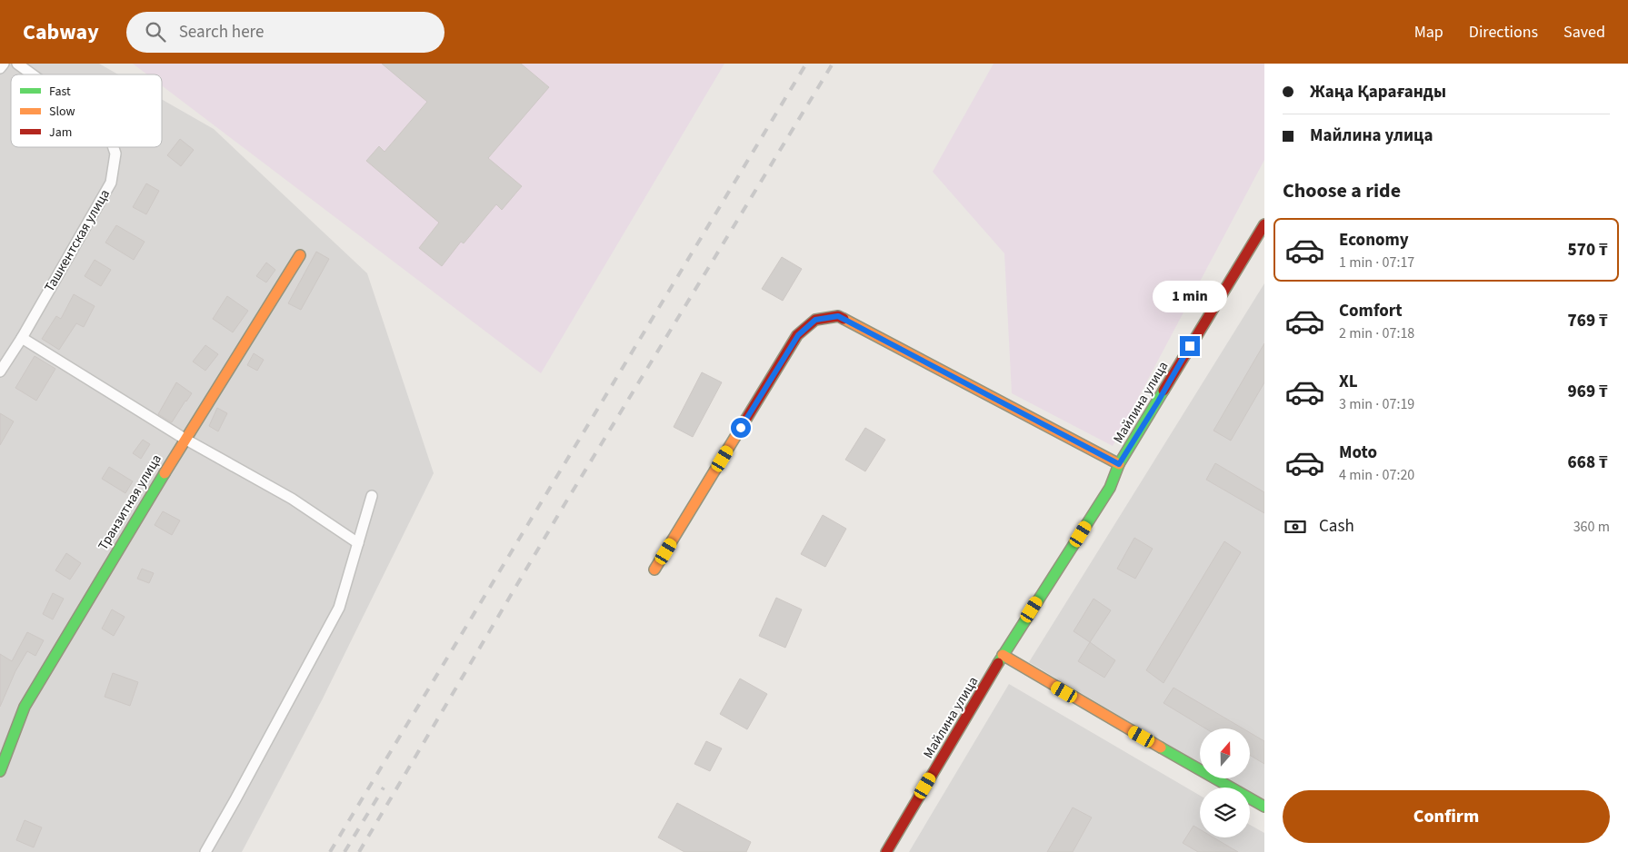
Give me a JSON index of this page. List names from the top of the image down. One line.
{"streets":{"street":["Ташкентская улица","Майлина улица","Транзитная улица"]},"legend":["Fast","Slow","Jam"],"north":"top","page":{"header":"Cabway","search":"Search here","nav":["Map","Directions","Saved"],"banner":["Жаңа Қарағанды","Майлина улица"],"heading":"Choose a ride","list":[{"name":"Economy","note":"1 min · 07:17","value":"570 ₸"},{"name":"Comfort","note":"2 min · 07:18","value":"769 ₸"},{"name":"XL","note":"3 min · 07:19","value":"969 ₸"},{"name":"Moto","note":"4 min · 07:20","value":"668 ₸"}],"bubble":"1 min","pay":["Cash","360 m"],"buttons":"Confirm"}}
